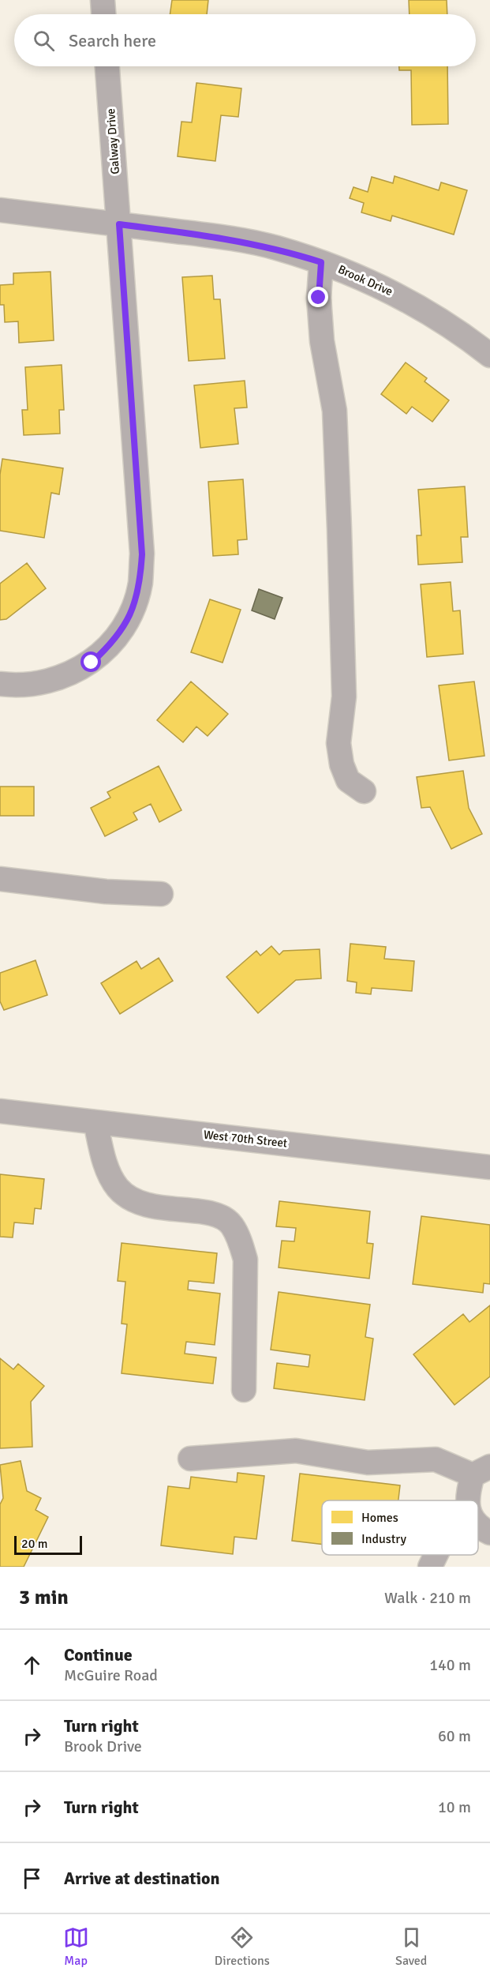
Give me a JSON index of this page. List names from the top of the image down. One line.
{"streets":{"street":["Galway Drive","Brook Drive","West 70th Street"]},"crossings":[["Galway Drive","Brook Drive"]],"legend":["Homes","Industry"],"scale_bar":"20 m","page":{"search":"Search here","scale":"20 m","heading":["3 min","Walk · 210 m"],"list":[["Continue","McGuire Road","140 m"],["Turn right","Brook Drive","60 m"],["Turn right","10 m"],"Arrive at destination"],"nav":["Map","Directions","Saved"]}}
